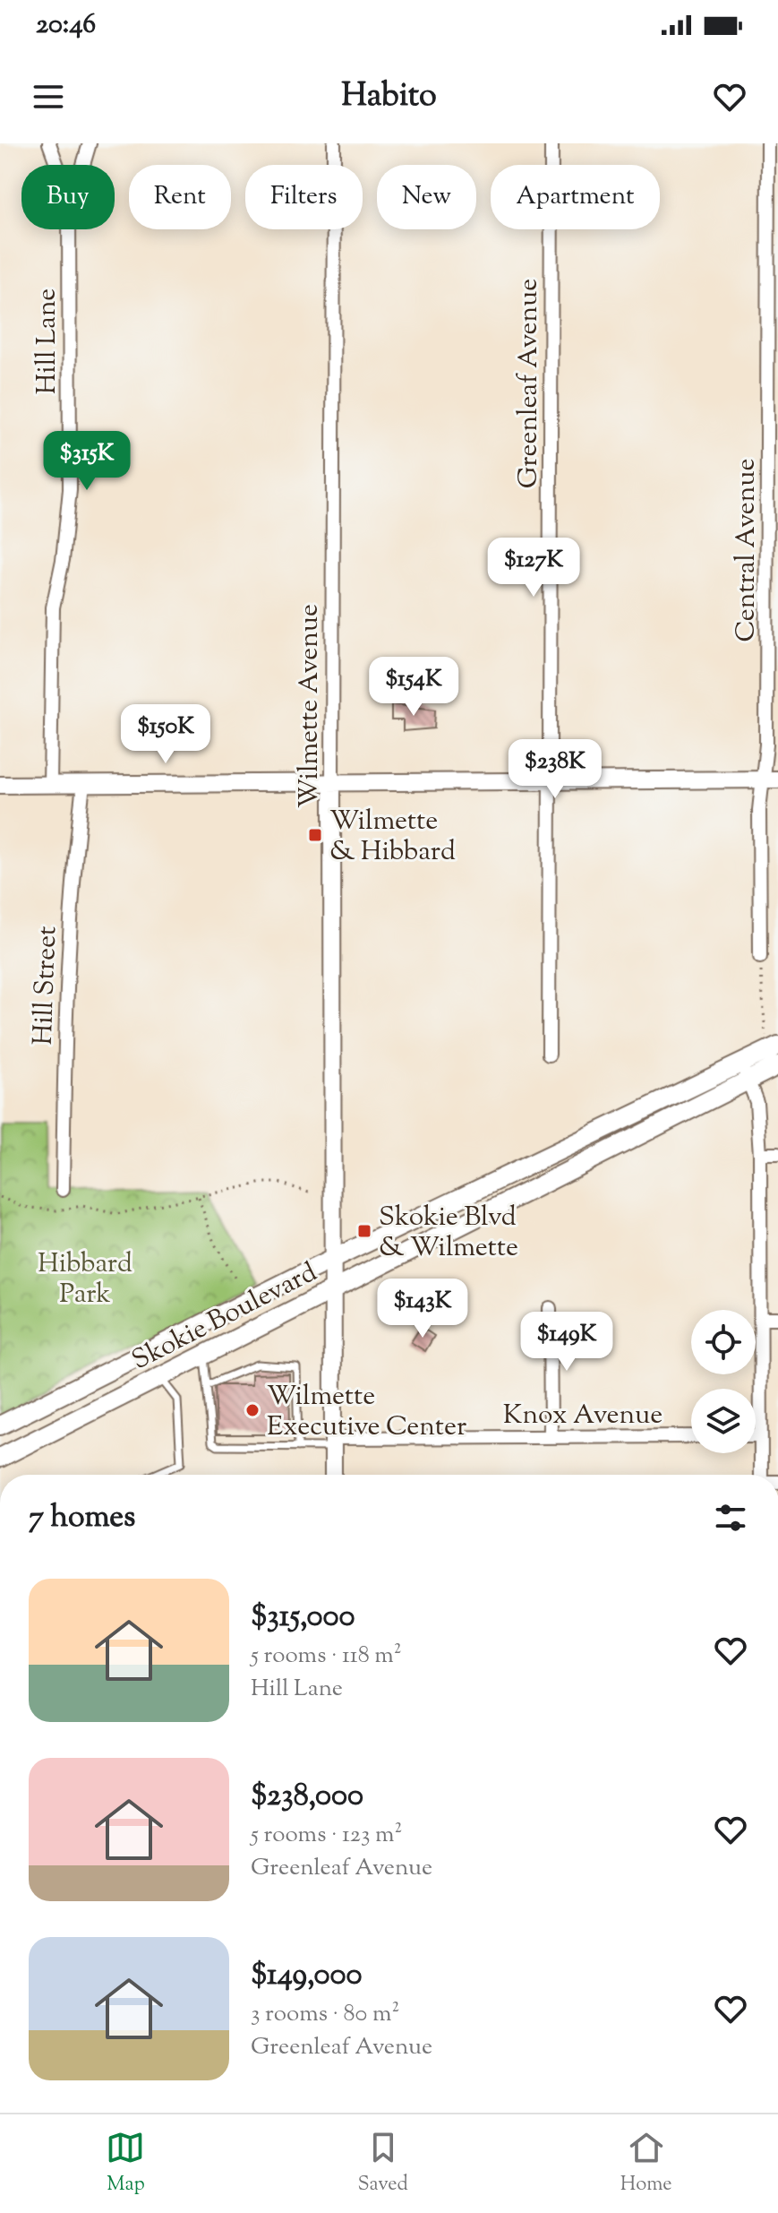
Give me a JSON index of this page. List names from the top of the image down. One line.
{"streets":{"main road":["Skokie Boulevard"],"street":["Hill Lane","Greenleaf Avenue","Central Avenue","Wilmette Avenue","Hill Street","Knox Avenue"]},"crossings":[["Wilmette Avenue","Skokie Boulevard"],["Wilmette Avenue","Knox Avenue"]],"parks":["Hibbard Park"],"places":{"transit":["Wilmette & Hibbard","Skokie Blvd & Wilmette"],"other":["Wilmette Executive Center"]},"page":{"status":"20:46","header":"Habito","chip":["Buy","Rent","Filters","New","Apartment"],"price":["$315K","$127K","$154K","$150K","$238K","$143K","$149K"],"heading":"7 homes","list":[{"name":"$315,000","note":"5 rooms · 118 m² · Hill Lane"},{"name":"$238,000","note":"5 rooms · 123 m² · Greenleaf Avenue"},{"name":"$149,000","note":"3 rooms · 80 m² · Greenleaf Avenue"}],"tabs":["Map","Saved","Home"]}}
